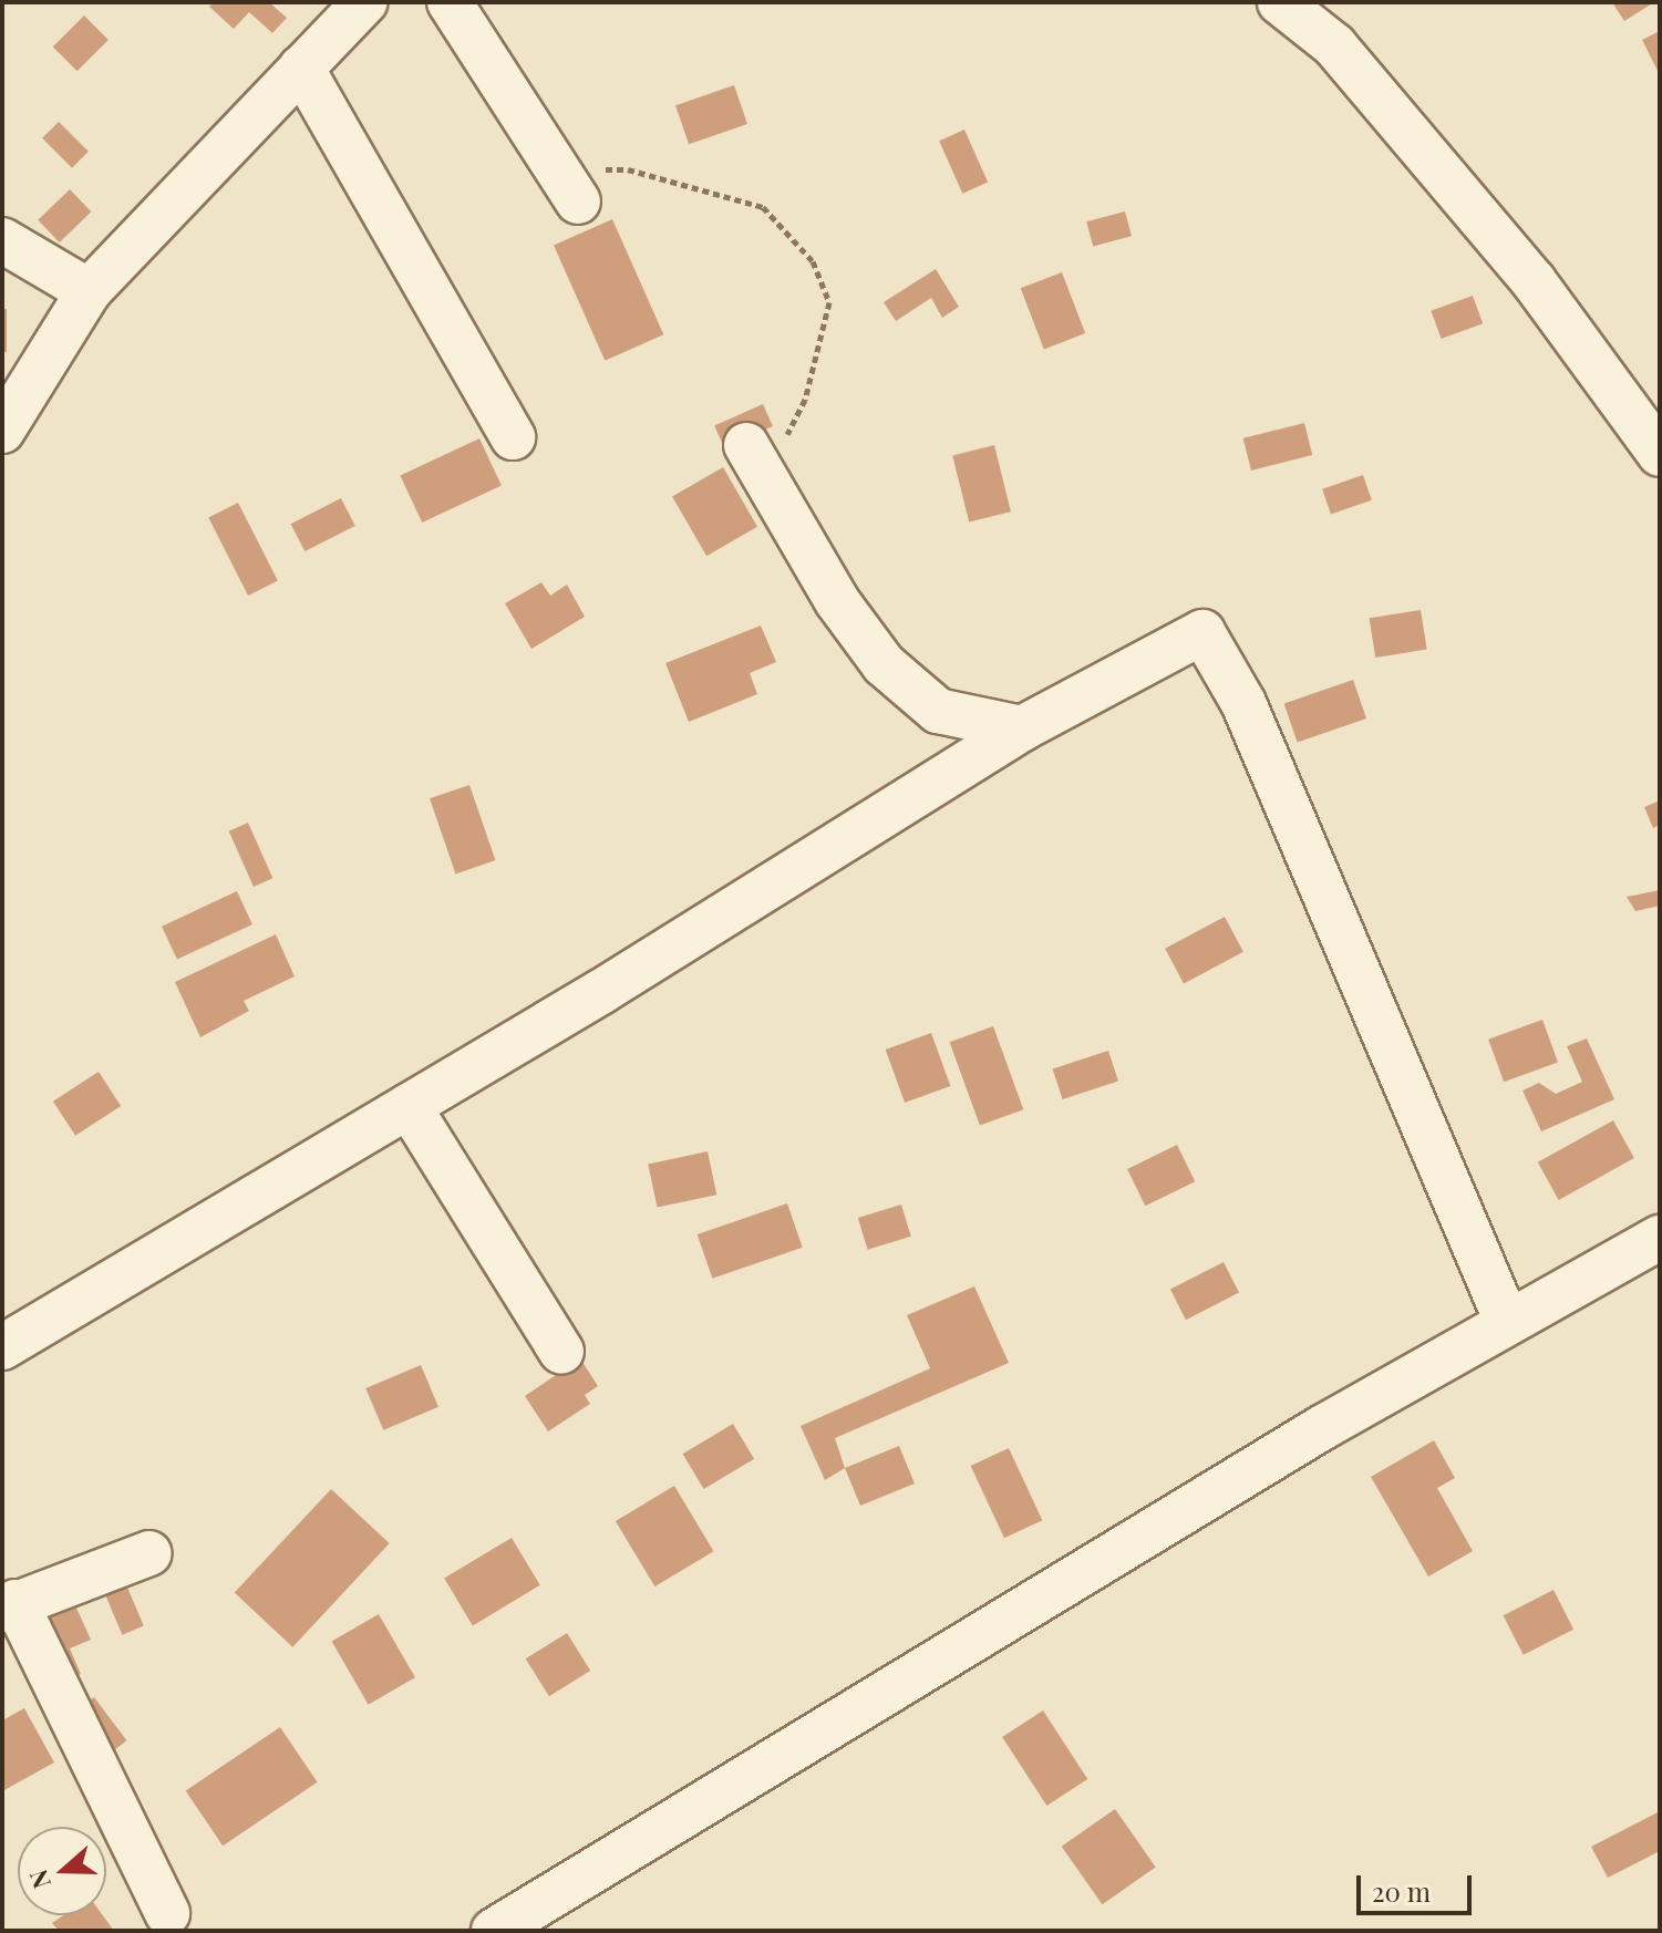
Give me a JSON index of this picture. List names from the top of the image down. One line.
{"scale_bar":"20 m","north":"left"}
